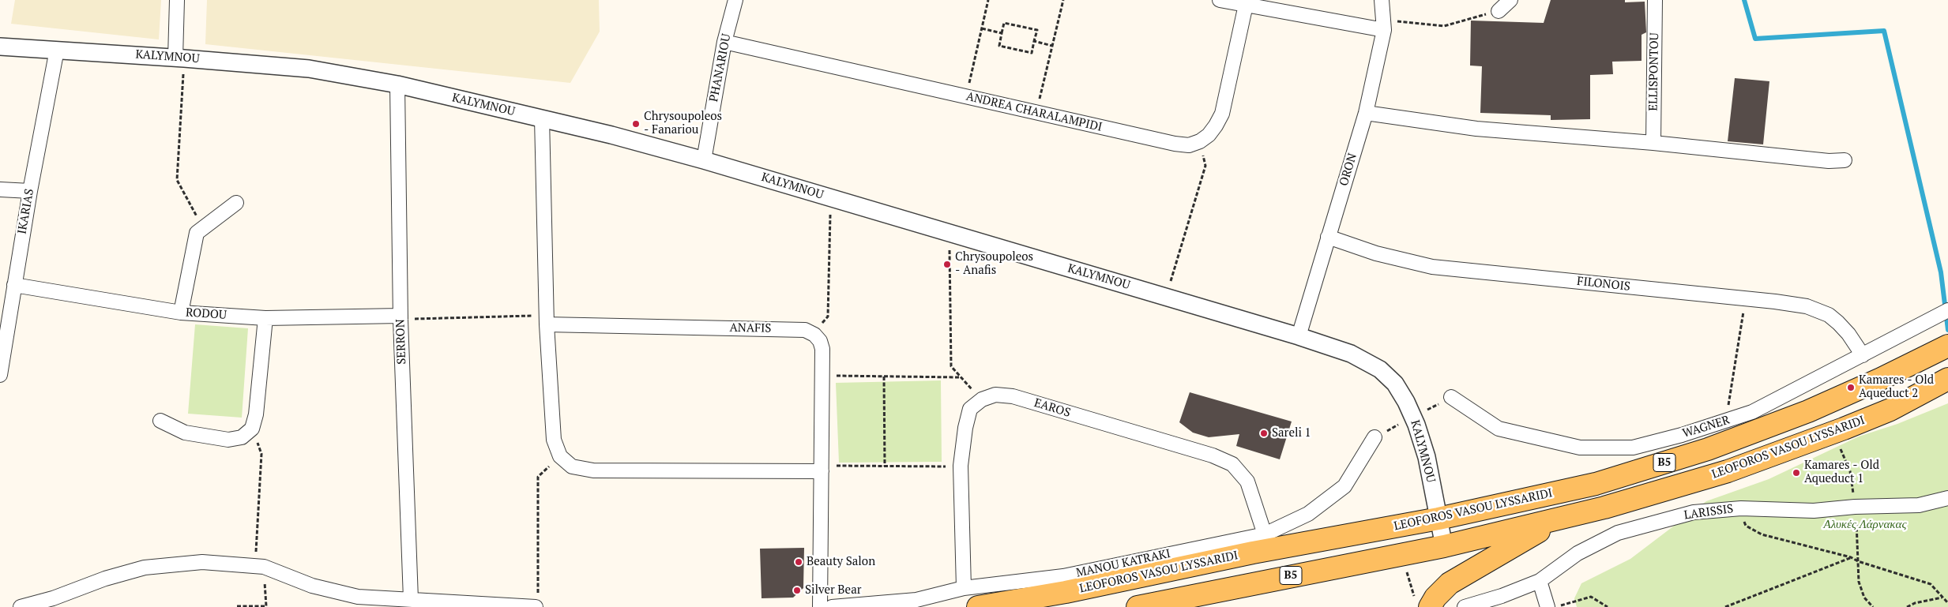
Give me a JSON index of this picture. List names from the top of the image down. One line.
{"streets":{"main road":["LEOFOROS VASOU LYSSARIDI","B5"],"street":["KALYMNOU","PHANARIOU","ELLISPONTOU","ANDREA CHARALAMPIDI","ORON","IKARIAS","FILONOIS","RODOU","ANAFIS","SERRON","EAROS","WAGNER","LARISSIS","MANOU KATRAKI"]},"crossings":[["KALYMNOU","PHANARIOU"],["KALYMNOU","ORON"],["KALYMNOU","IKARIAS"],["KALYMNOU","SERRON"],["KALYMNOU","LEOFOROS VASOU LYSSARIDI"],["PHANARIOU","ANDREA CHARALAMPIDI"],["ORON","FILONOIS"],["IKARIAS","RODOU"],["FILONOIS","WAGNER"],["RODOU","SERRON"],["EAROS","MANOU KATRAKI"]],"parks":["Αλυκές Λάρνακας"],"places":["Chrysoupoleos - Fanariou","Chrysoupoleos - Anafis","Kamares - Old Aqueduct 2","Sareli 1","Kamares - Old Aqueduct 1","Beauty Salon","Silver Bear"]}
